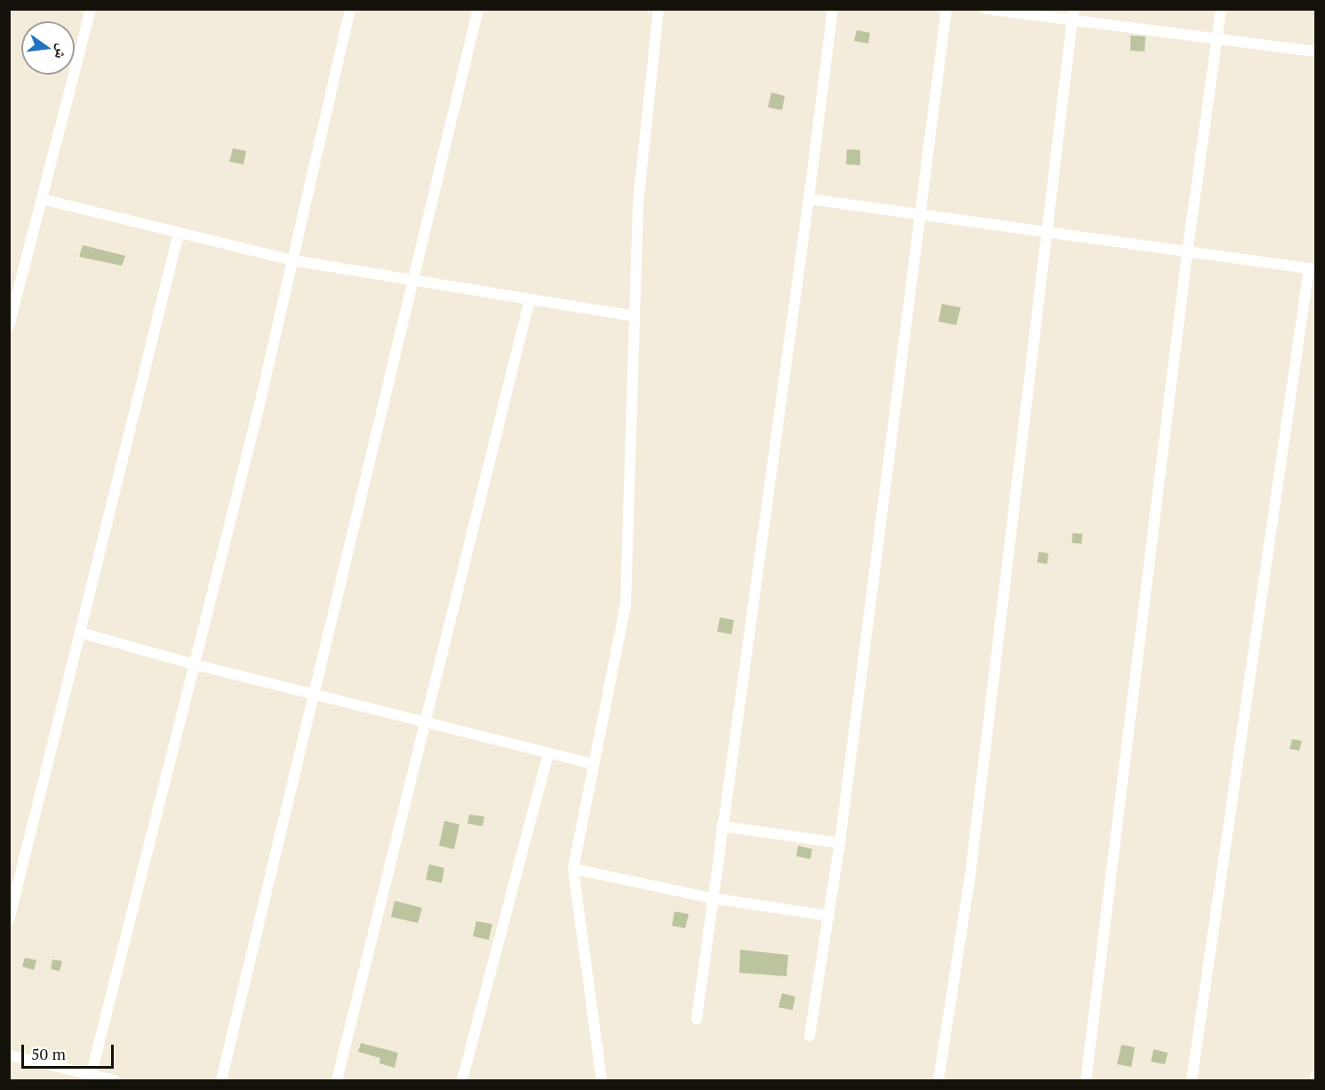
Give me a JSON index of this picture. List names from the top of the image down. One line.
{"scale_bar":"50 m","north":"right"}
